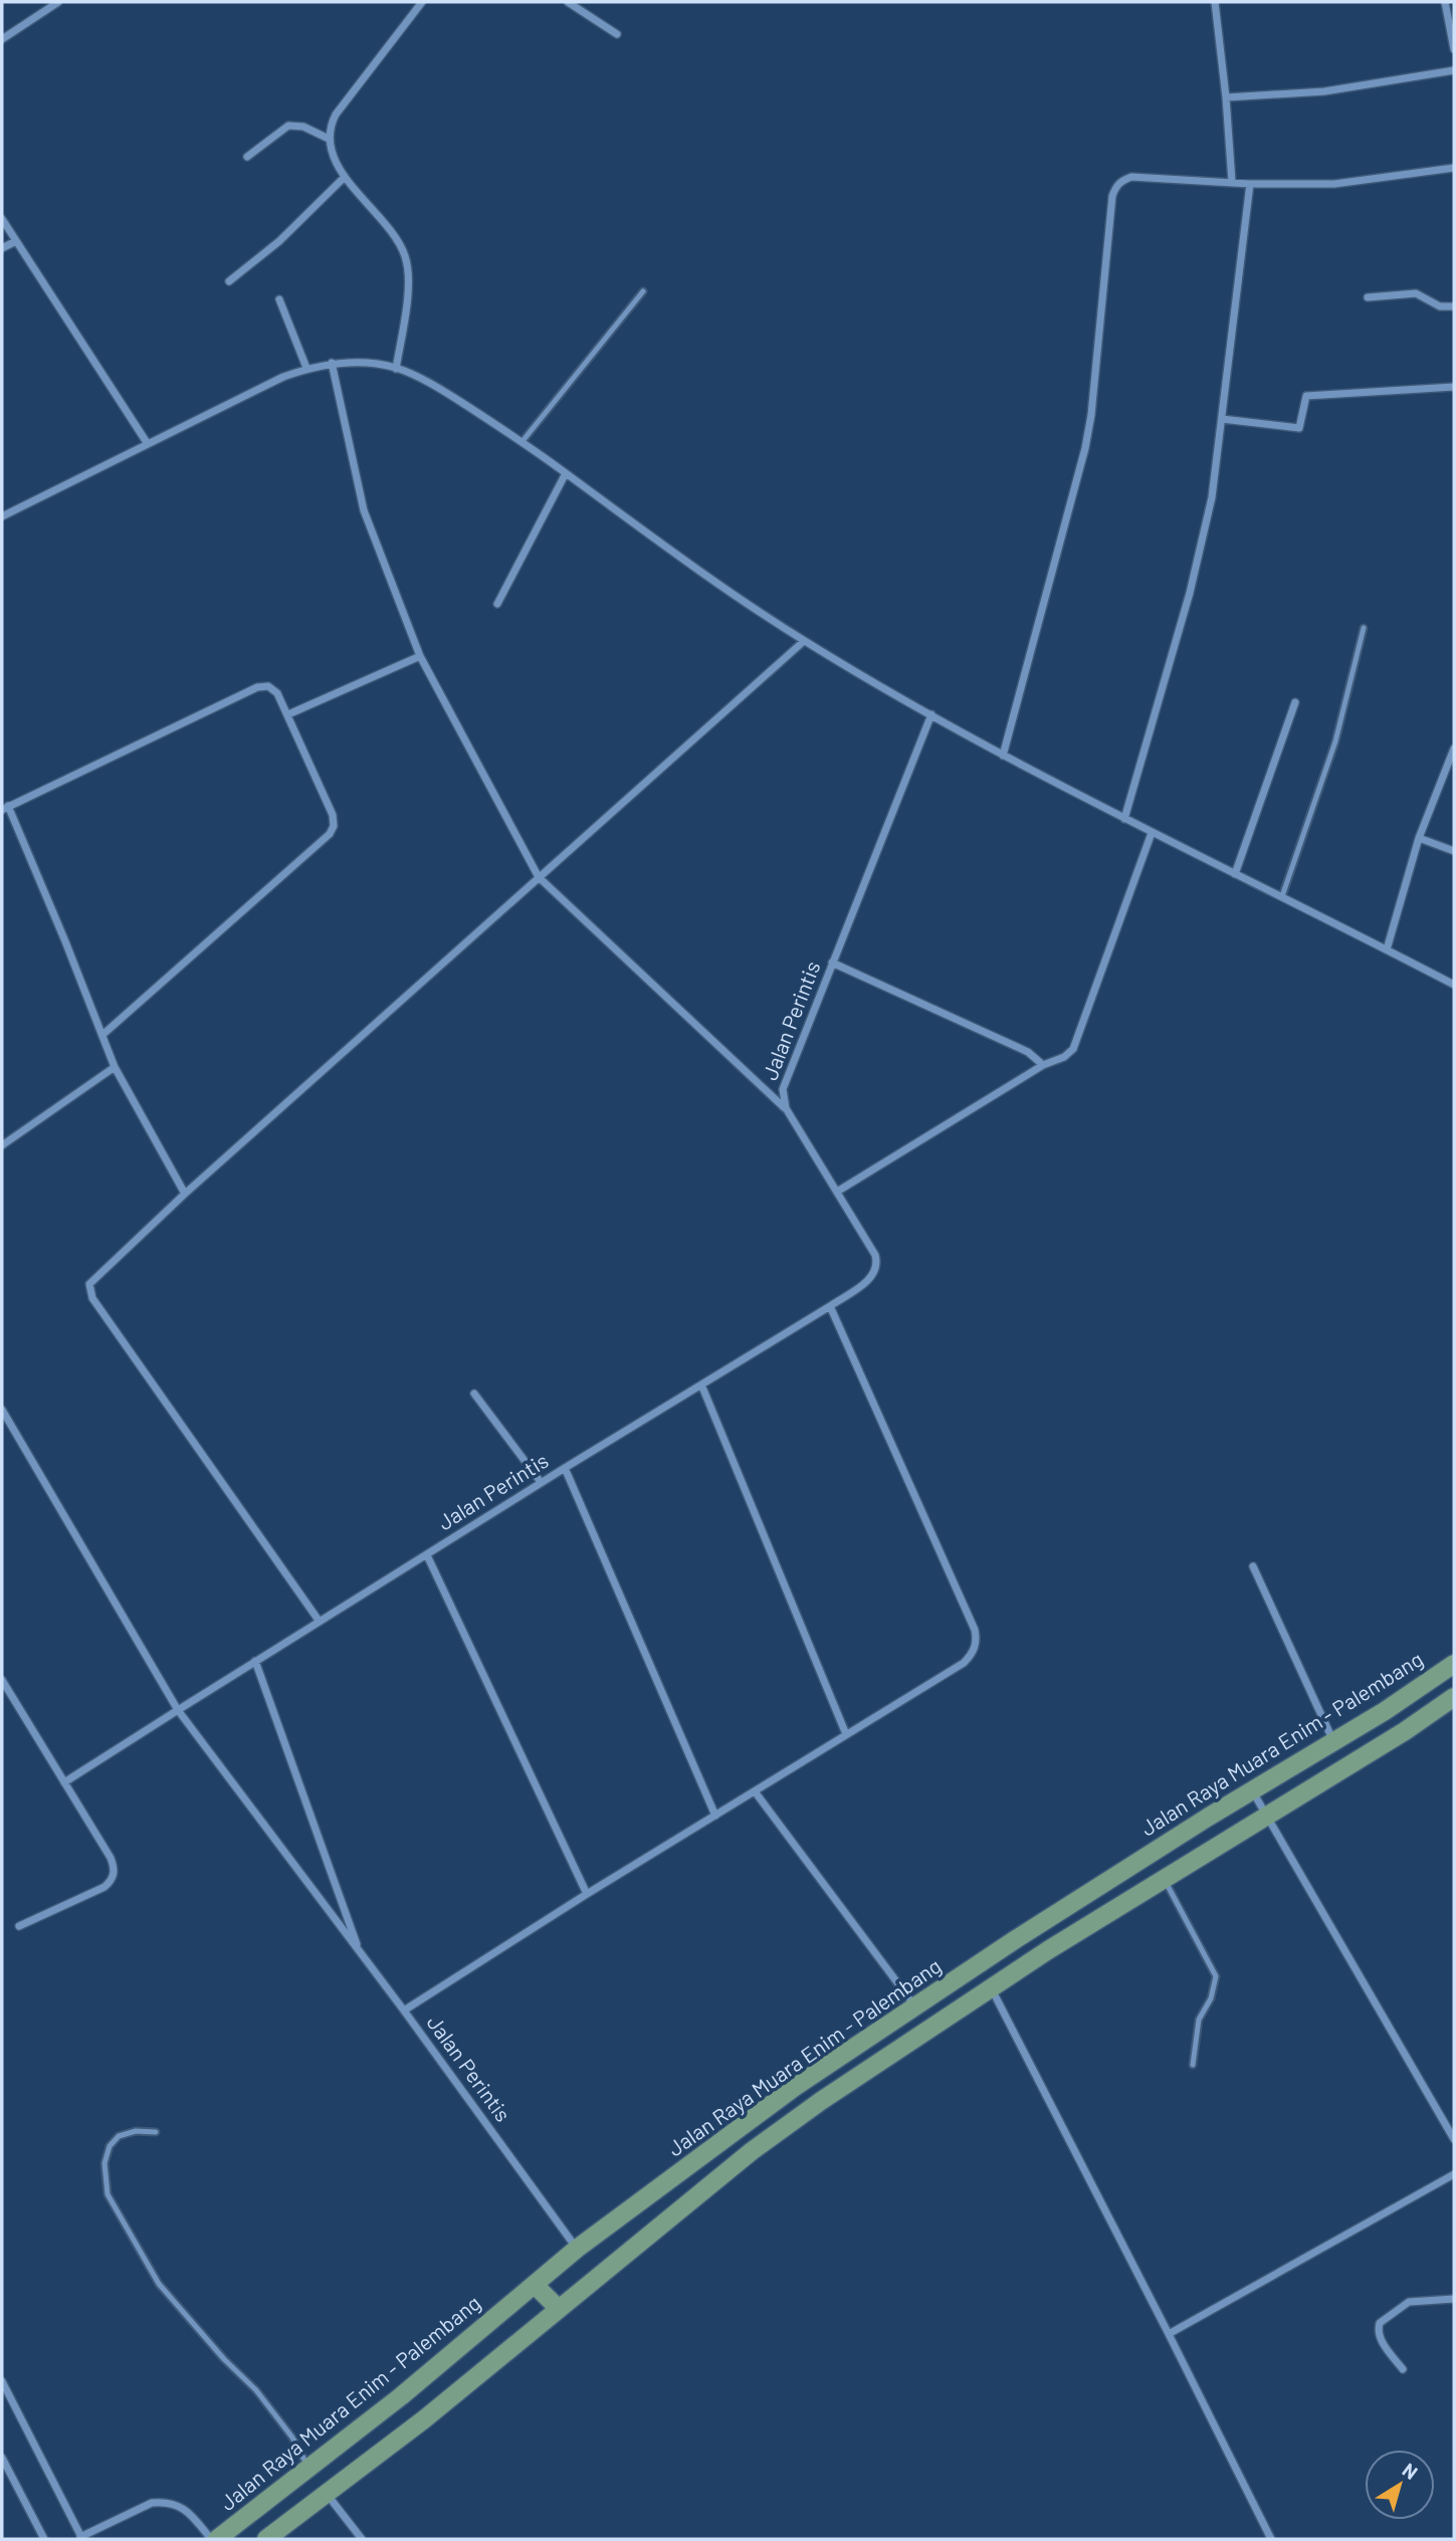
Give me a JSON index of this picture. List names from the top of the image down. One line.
{"streets":{"main road":["Jalan Raya Muara Enim - Palembang"],"street":["Jalan Perintis"]},"crossings":[["Jalan Perintis","Jalan Raya Muara Enim - Palembang"]],"north":"top right"}
